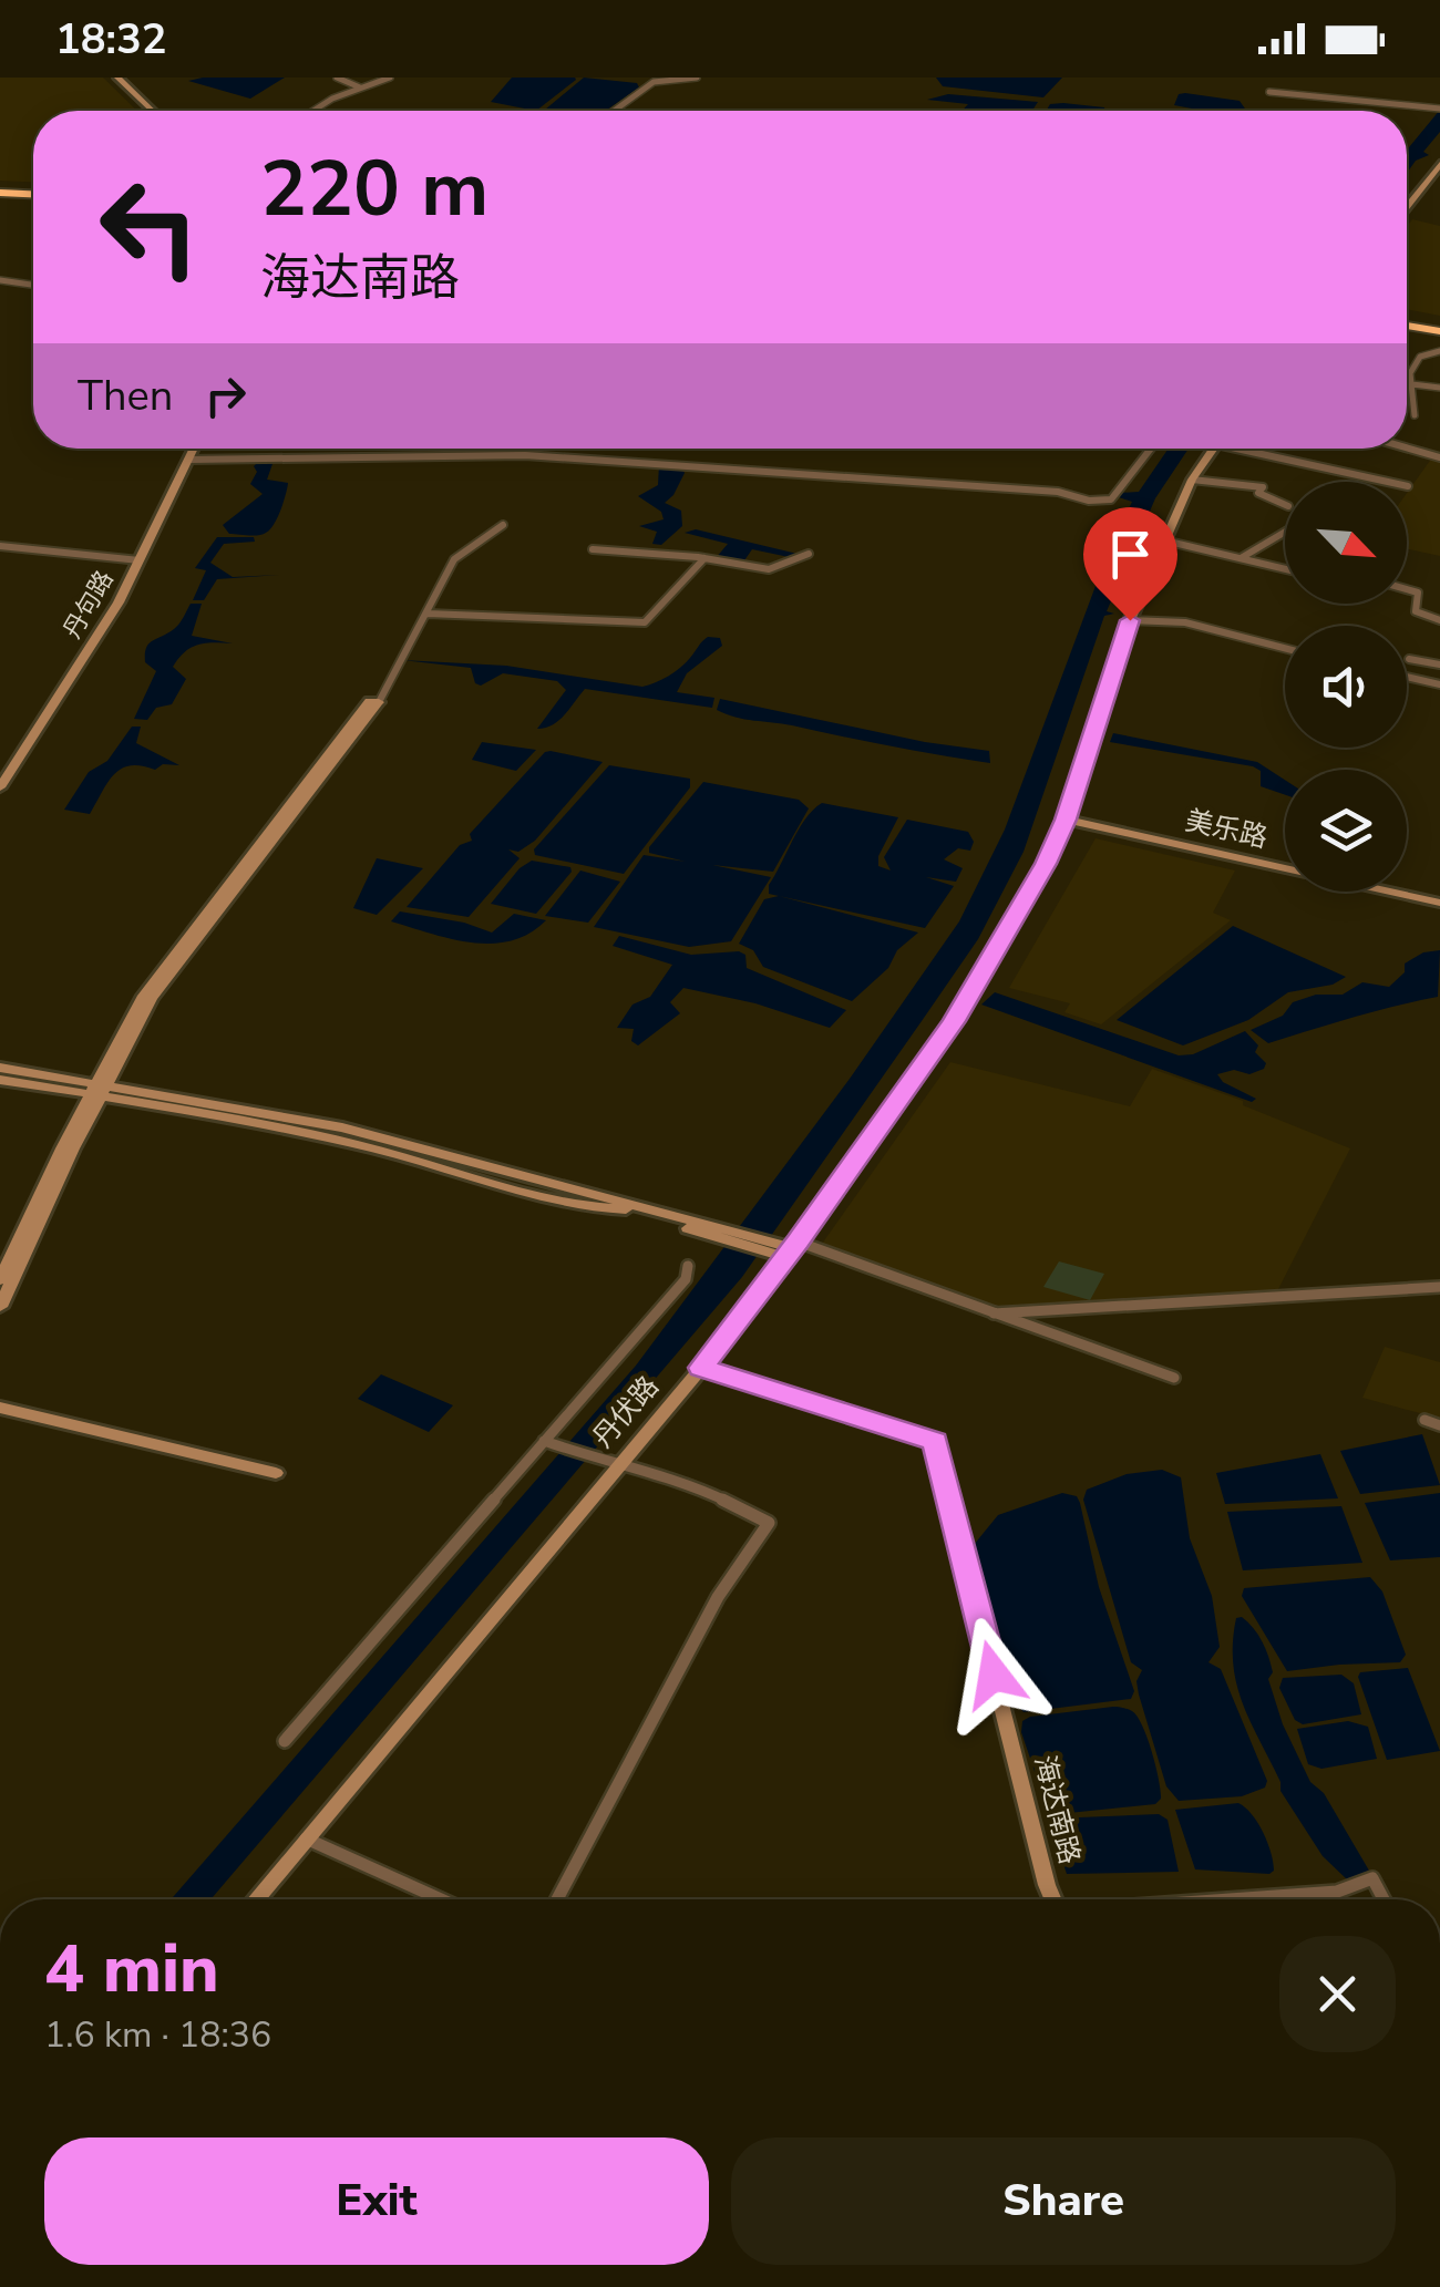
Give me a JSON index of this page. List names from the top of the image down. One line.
{"streets":{"main road":["丹句路","美乐路","丹伏路","海达南路"]},"crossings":[["美乐路","丹伏路"],["丹伏路","海达南路"]],"north":"bottom right","page":{"status":"18:32","turn":["220 m","海达南路"],"then":"Then","heading":["4 min","1.6 km · 18:36"],"buttons":["Exit","Share"]}}
